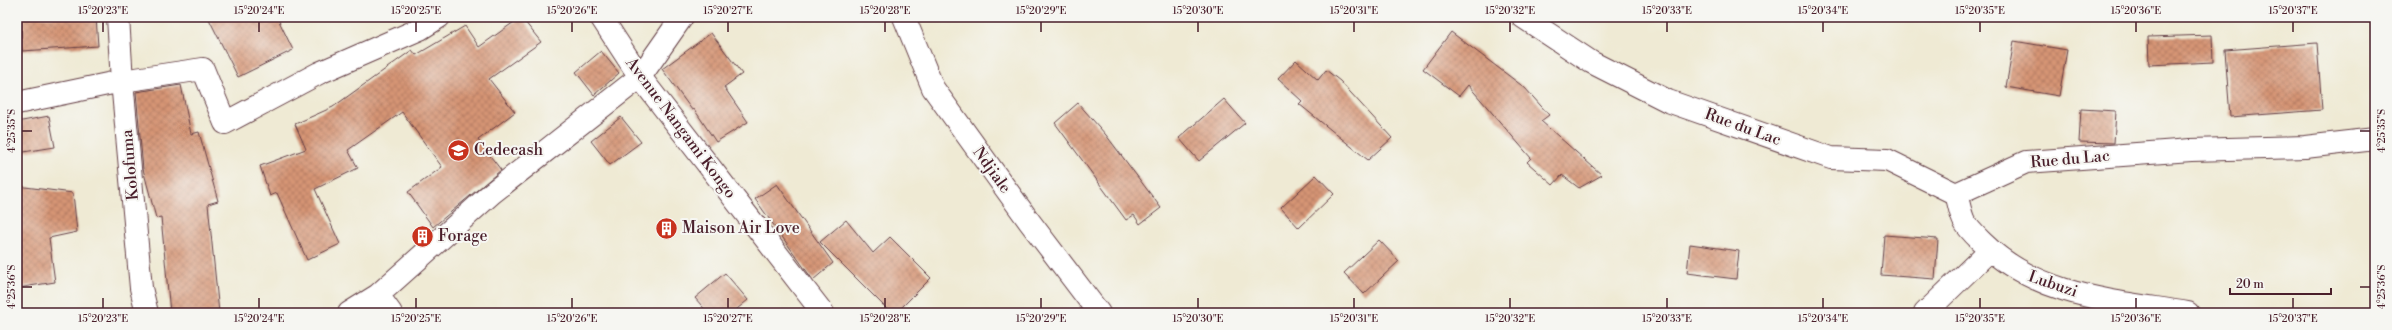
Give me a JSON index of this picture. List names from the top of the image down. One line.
{"streets":{"street":["Rue du Lac","Avenue Nangami Kongo","Kolofuma","Ndjiale","Lubuzi"]},"crossings":[["Rue du Lac","Lubuzi"]],"places":{"school or university":["Cedecash"],"building":["Maison Air Love","Forage"]},"scale_bar":"20 m","coordinates":["15°20'23\"E","15°20'24\"E","15°20'25\"E","15°20'26\"E","15°20'27\"E","15°20'28\"E","15°20'29\"E","15°20'30\"E","15°20'31\"E","15°20'32\"E","15°20'33\"E","15°20'34\"E","15°20'35\"E","15°20'36\"E","15°20'37\"E","4°25'35\"S","4°25'36\"S"]}
